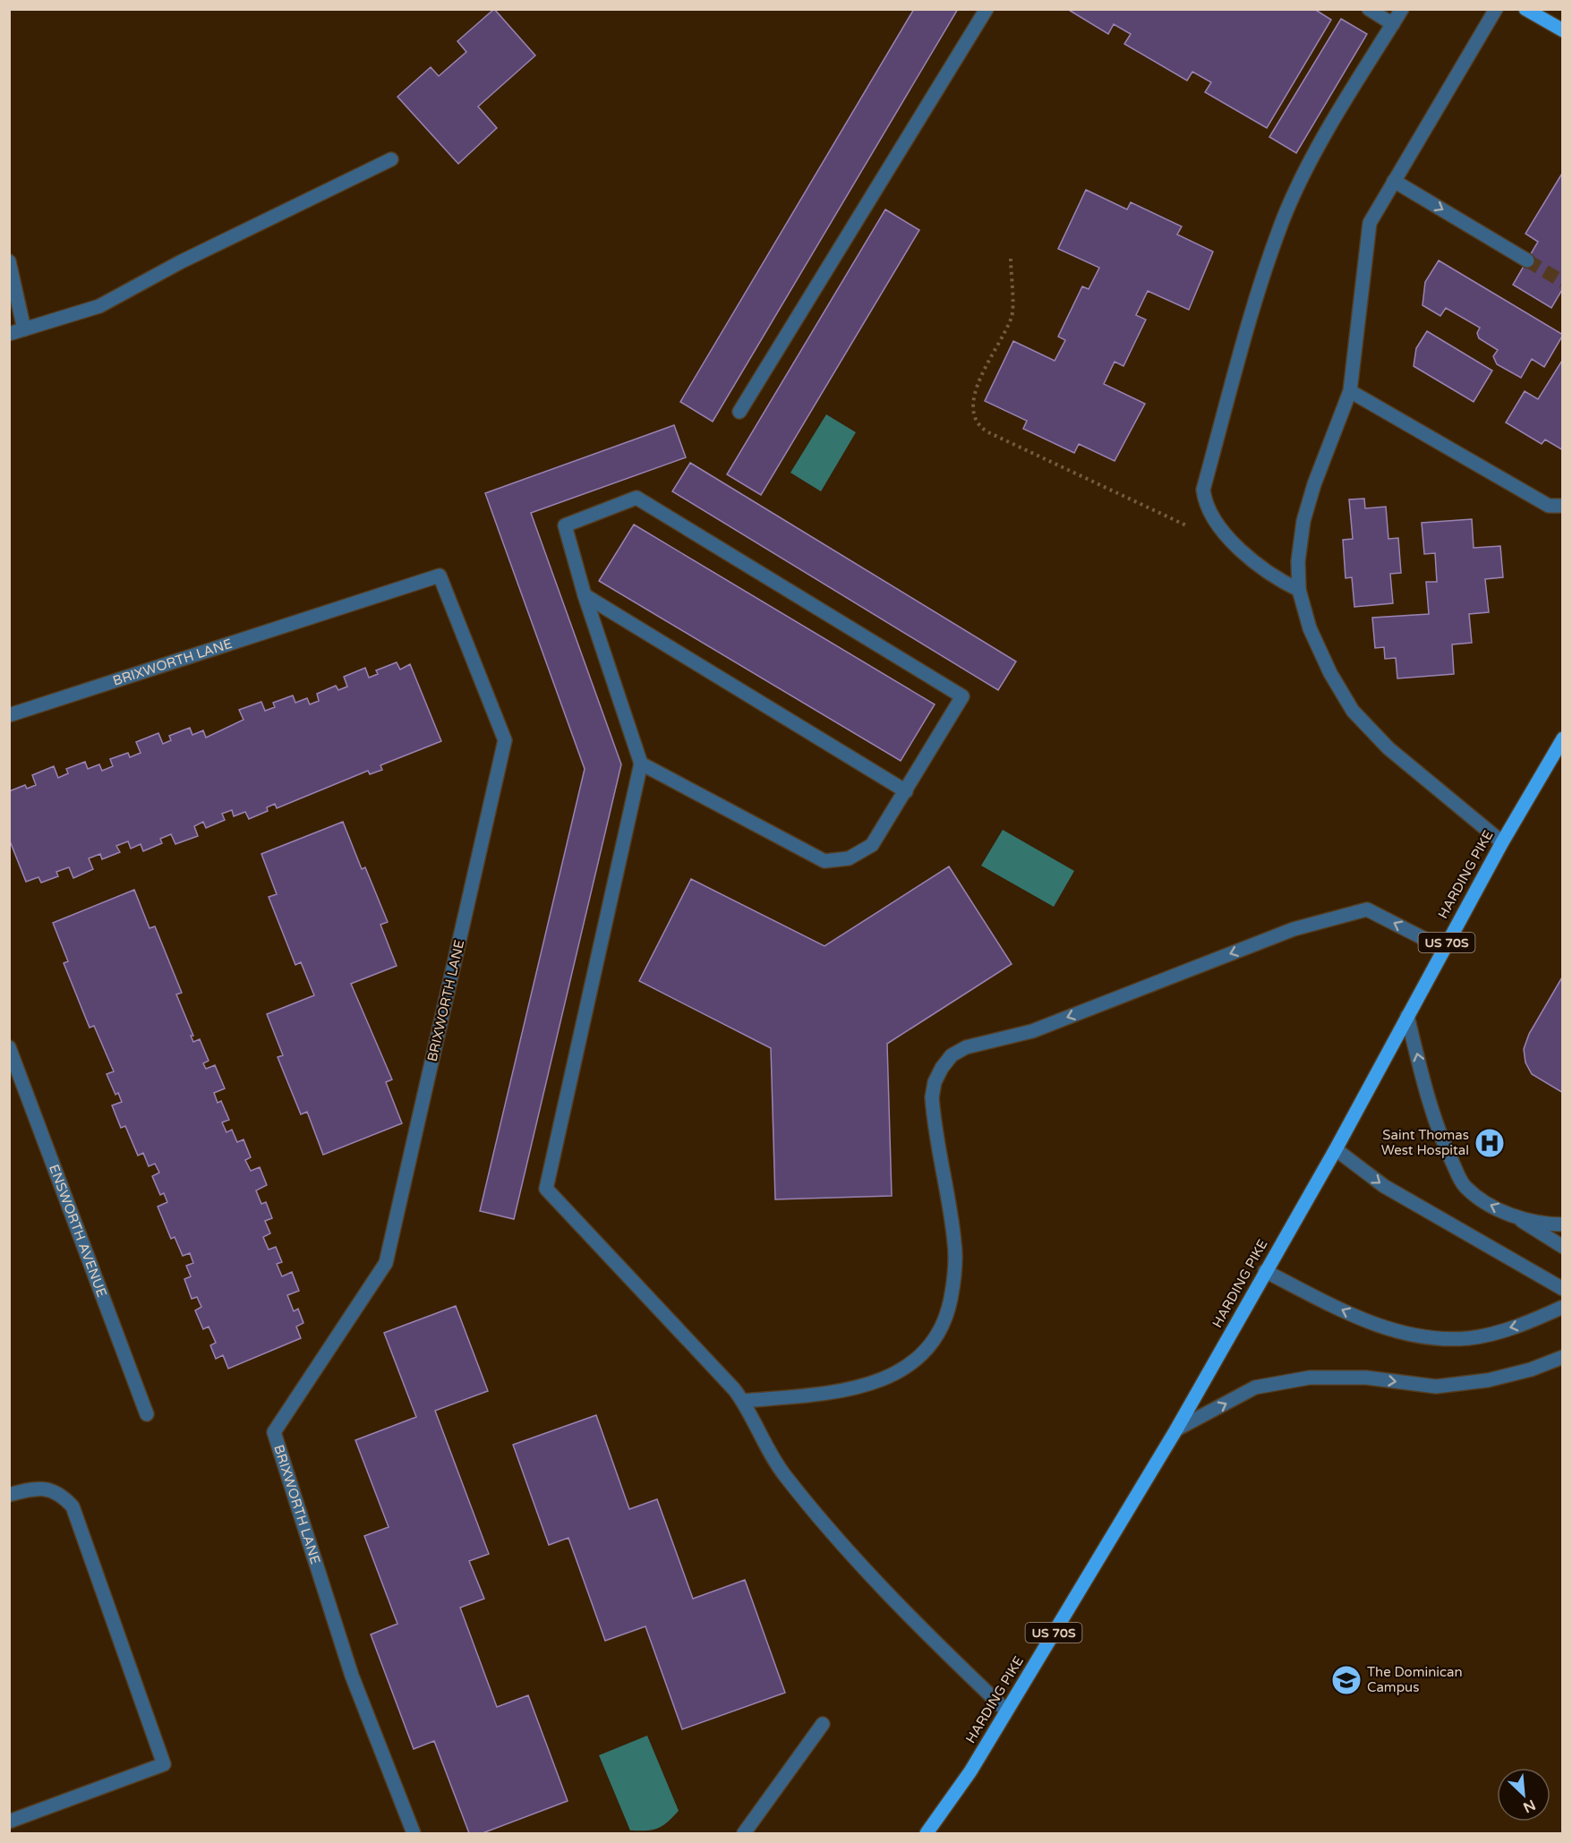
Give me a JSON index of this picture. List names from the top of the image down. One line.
{"streets":{"main road":["HARDING PIKE","US 70S"],"street":["BRIXWORTH LANE","ENSWORTH AVENUE"]},"places":{"hospital":["Saint Thomas West Hospital"],"school or university":["The Dominican Campus"]},"north":"bottom right"}
